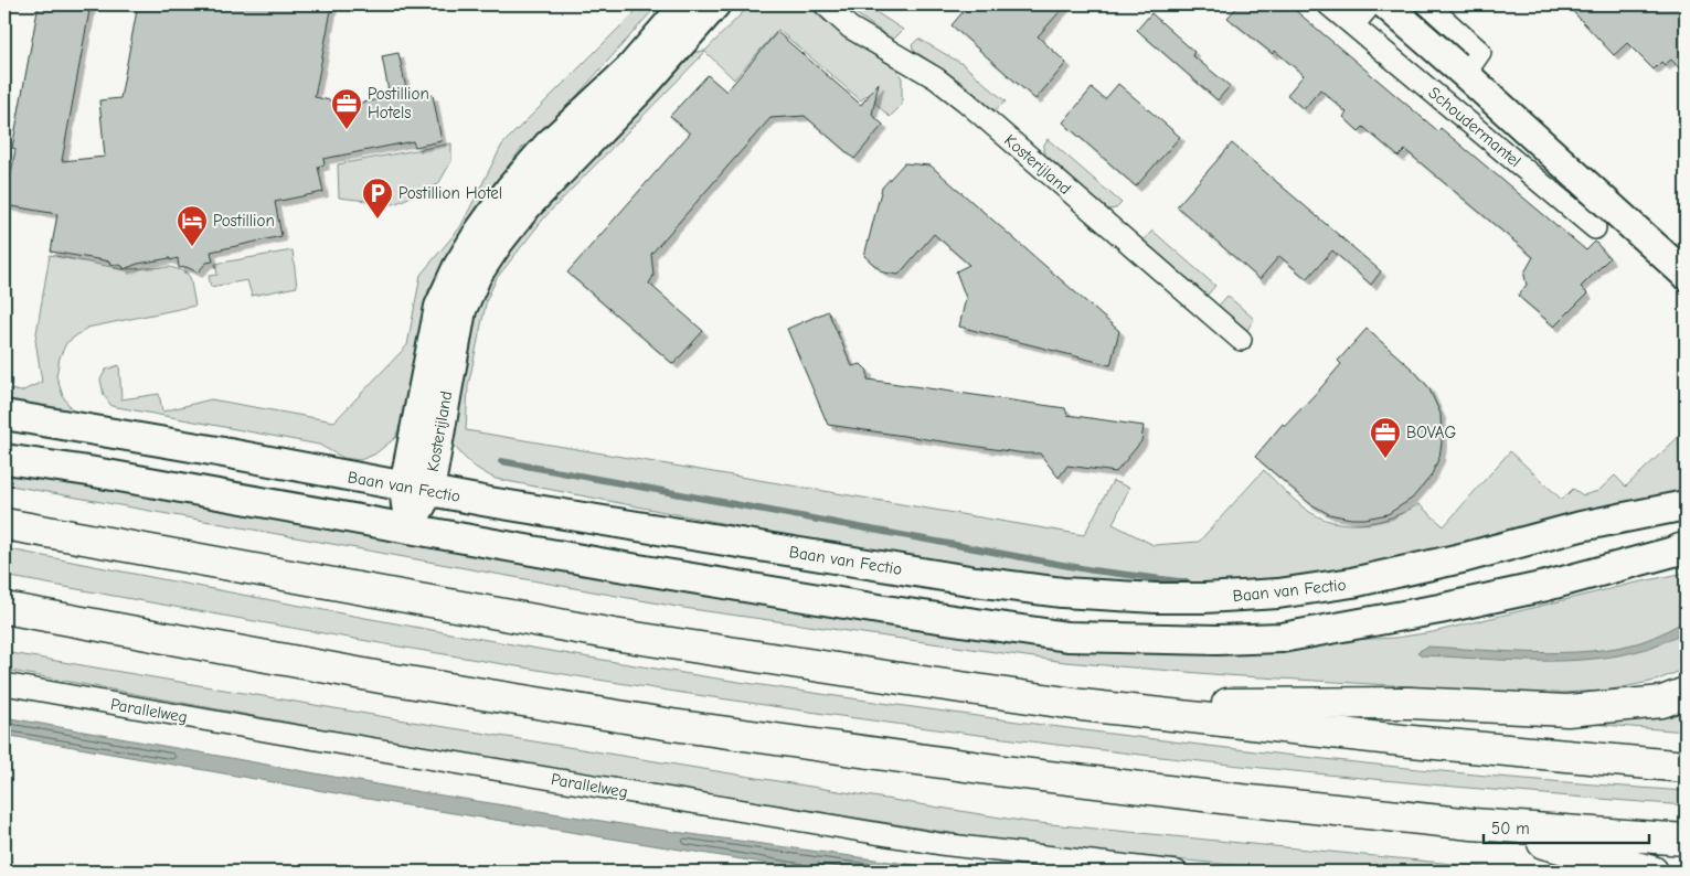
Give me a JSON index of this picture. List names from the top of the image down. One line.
{"streets":{"main road":["Schoudermantel","Kosterijland","Baan van Fectio"],"street":["Parallelweg"]},"crossings":[["Kosterijland","Baan van Fectio"]],"places":{"office":["Postillion Hotels","BOVAG"],"parking":["Postillion Hotel"],"hotel":["Postillion"]},"scale_bar":"50 m"}
